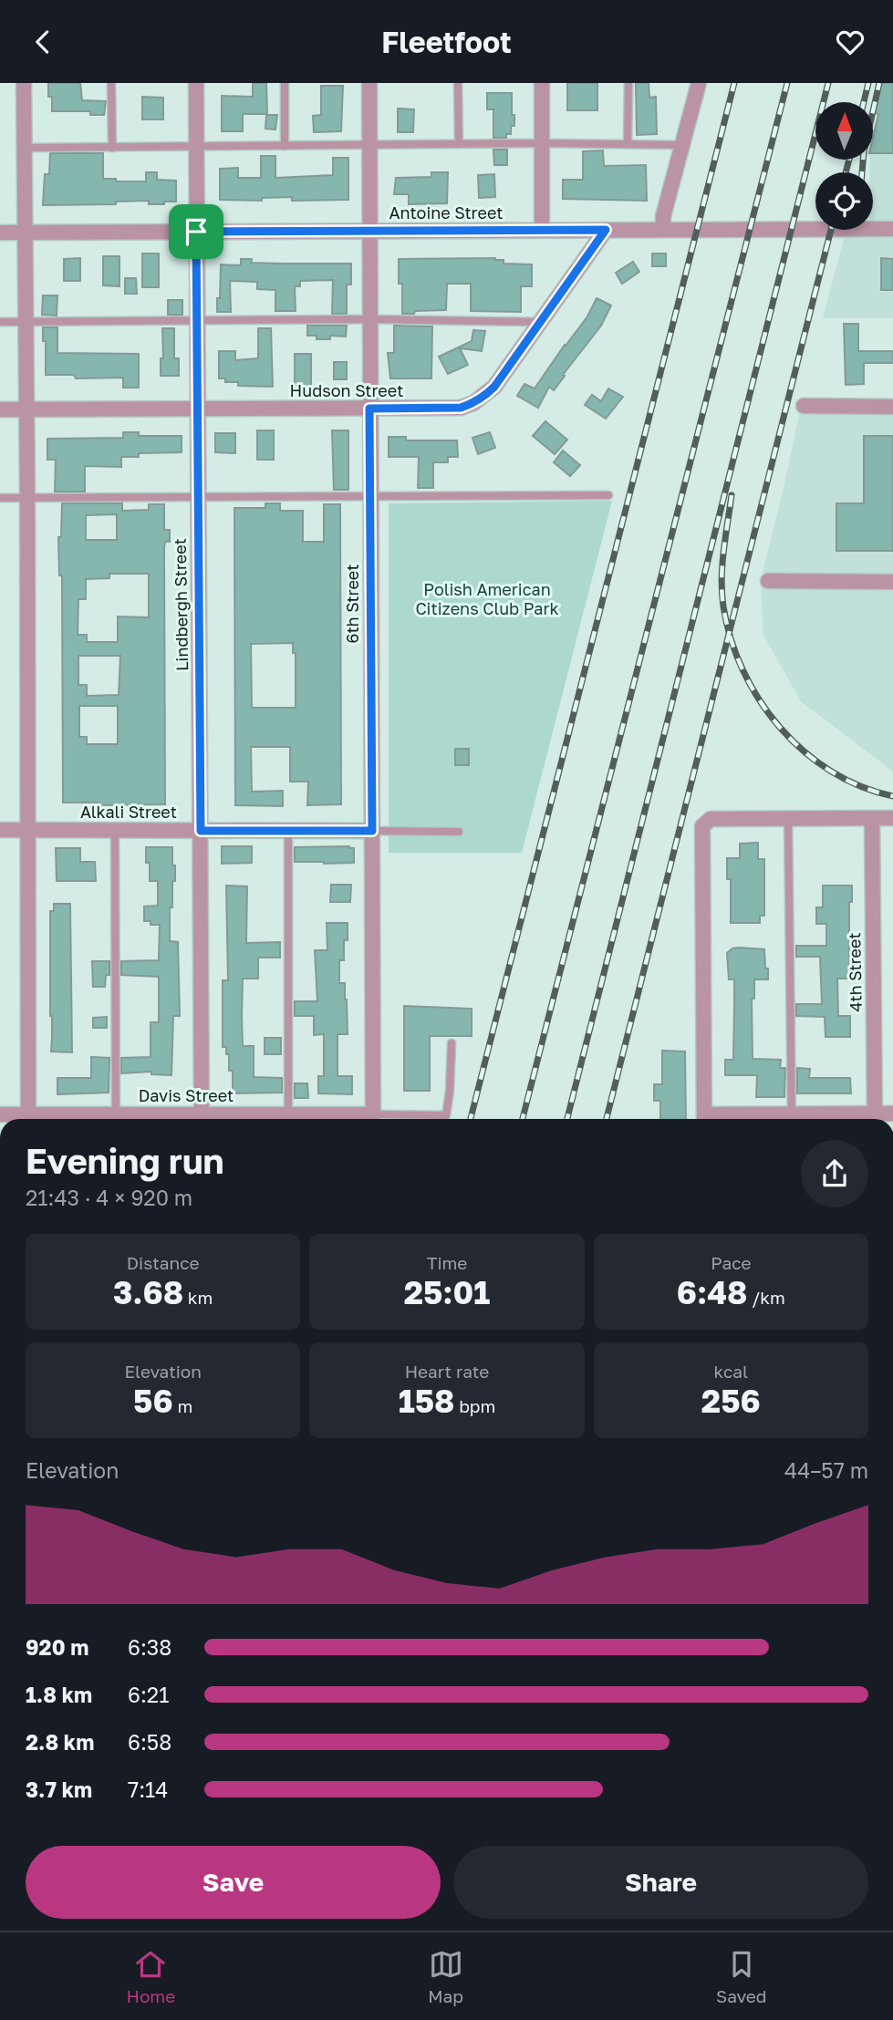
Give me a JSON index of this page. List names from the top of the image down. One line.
{"streets":{"street":["Antoine Street","Hudson Street","6th Street","Lindbergh Street","Alkali Street","4th Street","Davis Street"]},"crossings":[["Antoine Street","Hudson Street"],["Antoine Street","6th Street"],["Antoine Street","Lindbergh Street"],["Hudson Street","6th Street"],["Hudson Street","Lindbergh Street"],["6th Street","Alkali Street"],["Lindbergh Street","Alkali Street"]],"parks":["Polish American Citizens Club Park"],"north":"top","page":{"header":"Fleetfoot","heading":["Evening run","21:43 · 4 × 920 m"],"stats":[["Distance","3.68 km"],["Time","25:01"],["Pace","6:48 /km"],["Elevation","56 m"],["Heart rate","158 bpm"],["kcal","256"]],"chart":["Elevation","44–57 m"],"list":[{"name":"920 m","note":"6:38"},{"name":"1.8 km","note":"6:21"},{"name":"2.8 km","note":"6:58"},{"name":"3.7 km","note":"7:14"}],"buttons":["Save","Share"],"tabs":["Home","Map","Saved"]}}
